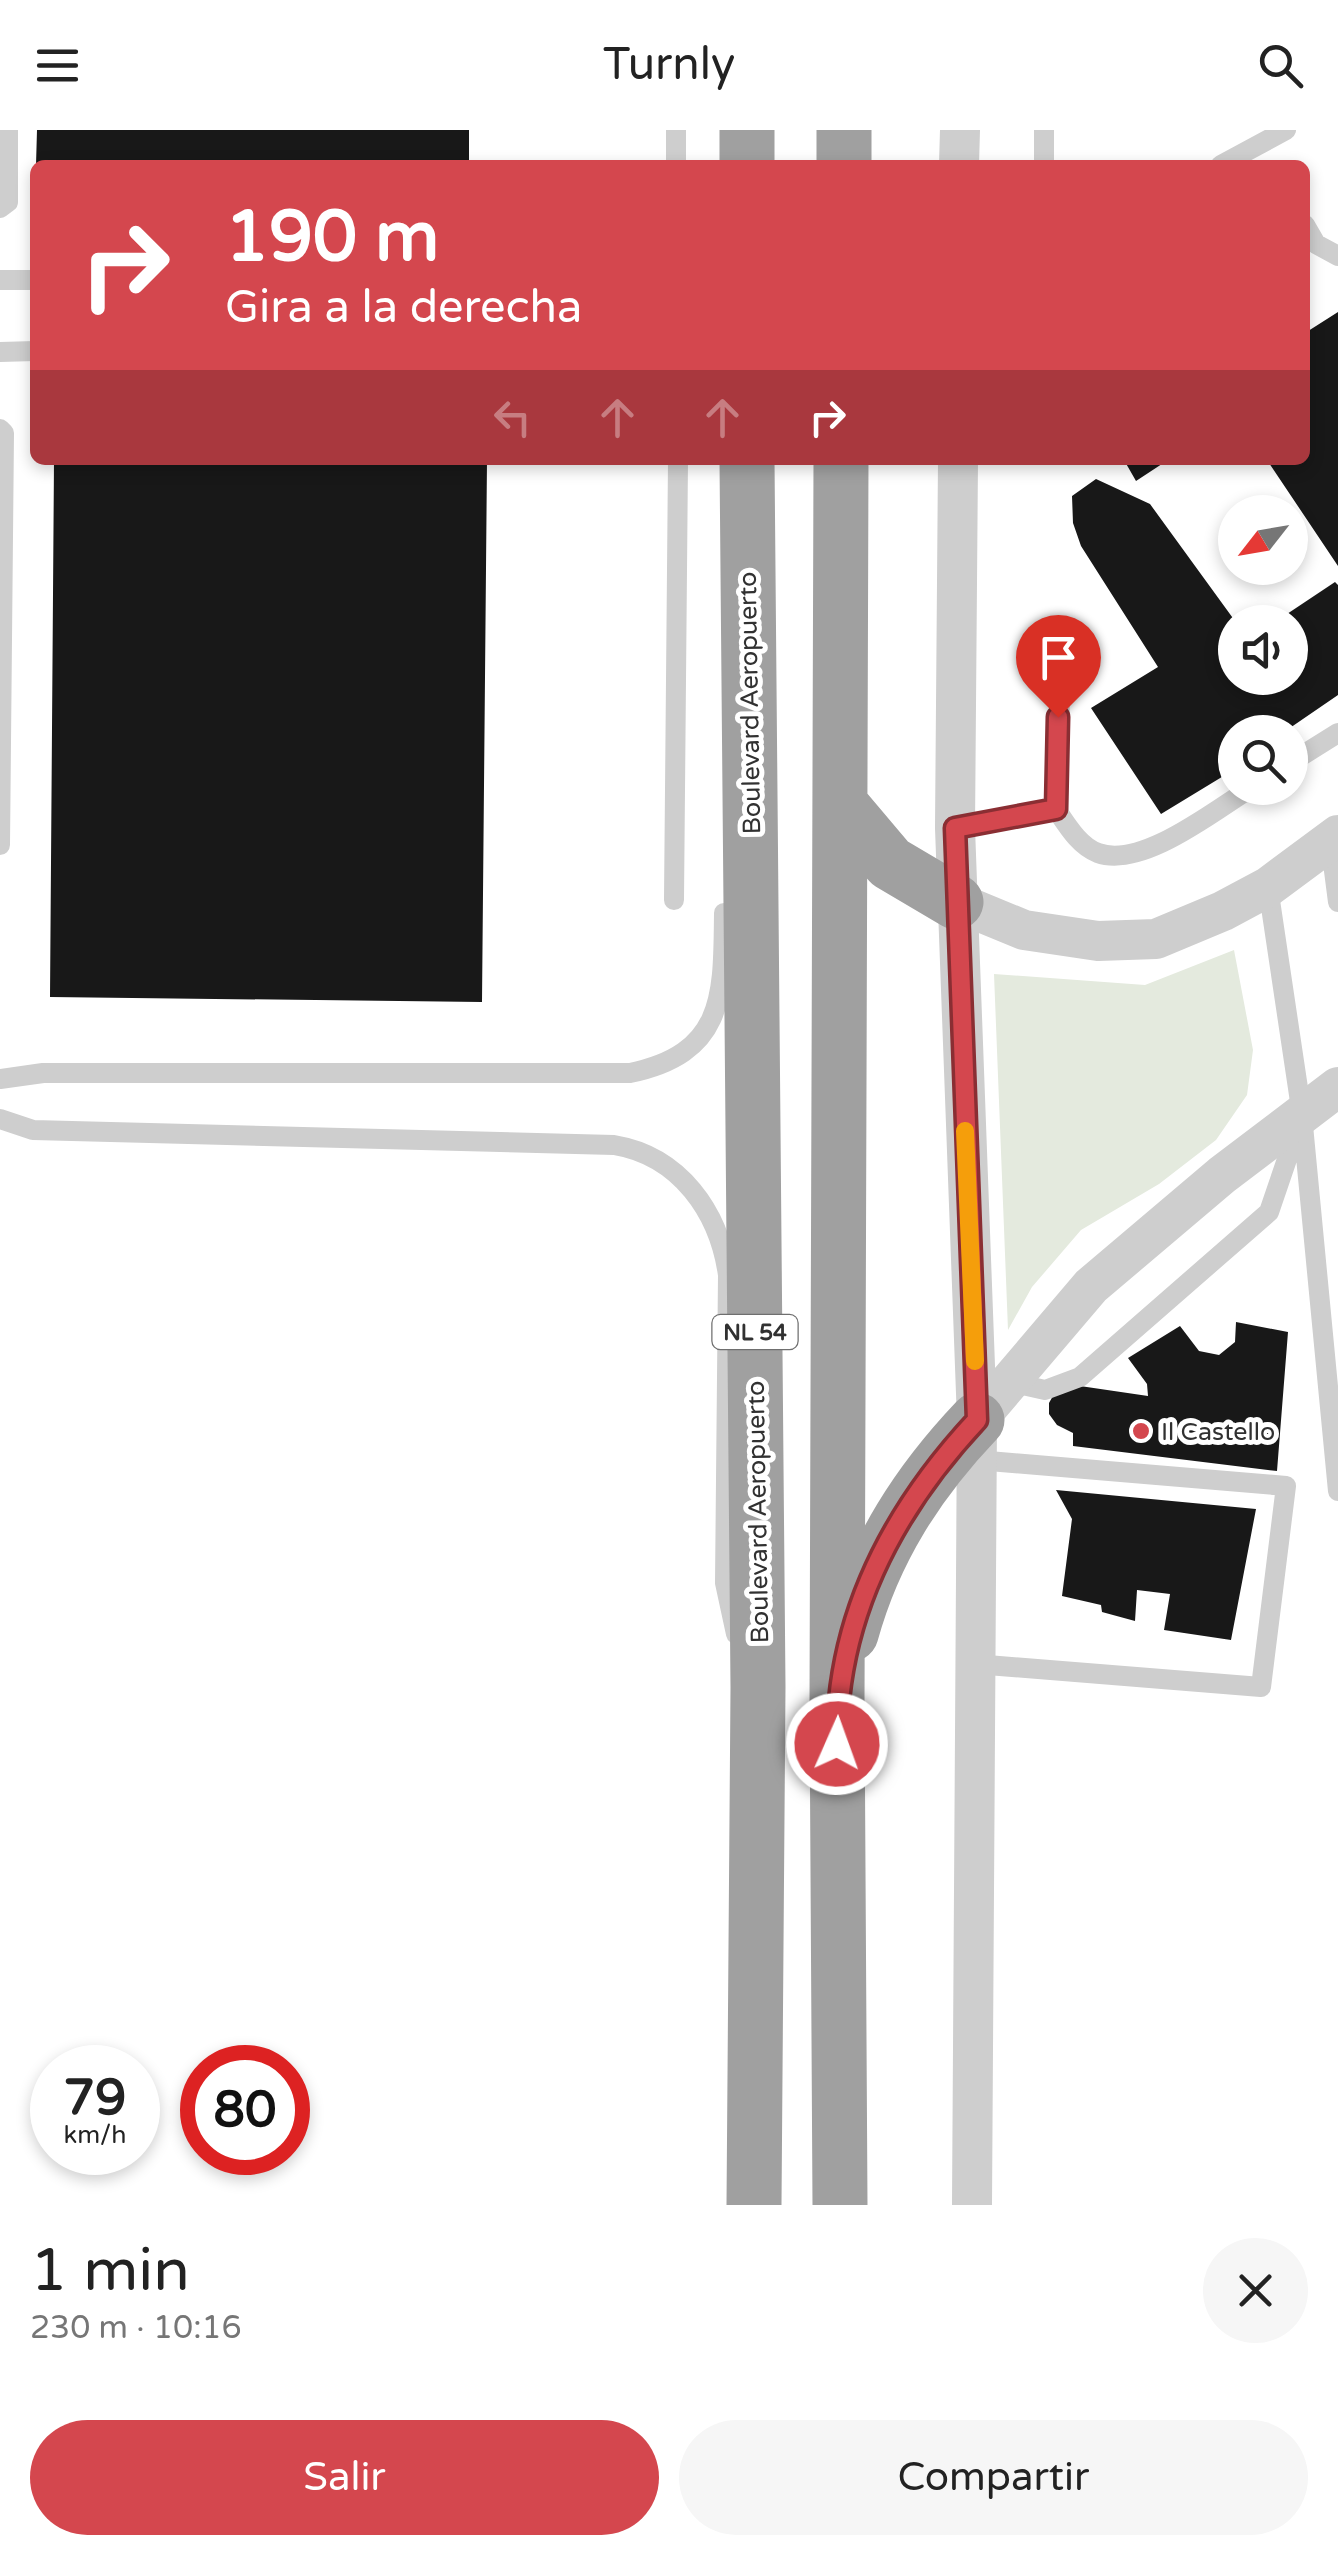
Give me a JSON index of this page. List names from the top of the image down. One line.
{"streets":{"highway":["Boulevard Aeropuerto","NL 54"]},"places":["Il Castello"],"north":"bottom left","page":{"header":"Turnly","turn":["190 m","Gira a la derecha"],"speed":"79 km/h","limit":"80","heading":["1 min","230 m · 10:16"],"buttons":["Salir","Compartir"]}}
